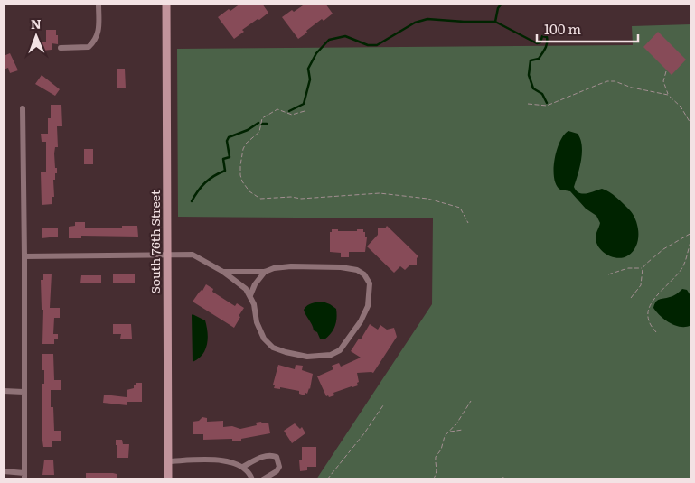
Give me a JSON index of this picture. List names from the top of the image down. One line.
{"streets":{"main road":["South 76th Street"]},"scale_bar":"100 m","north":"top"}
